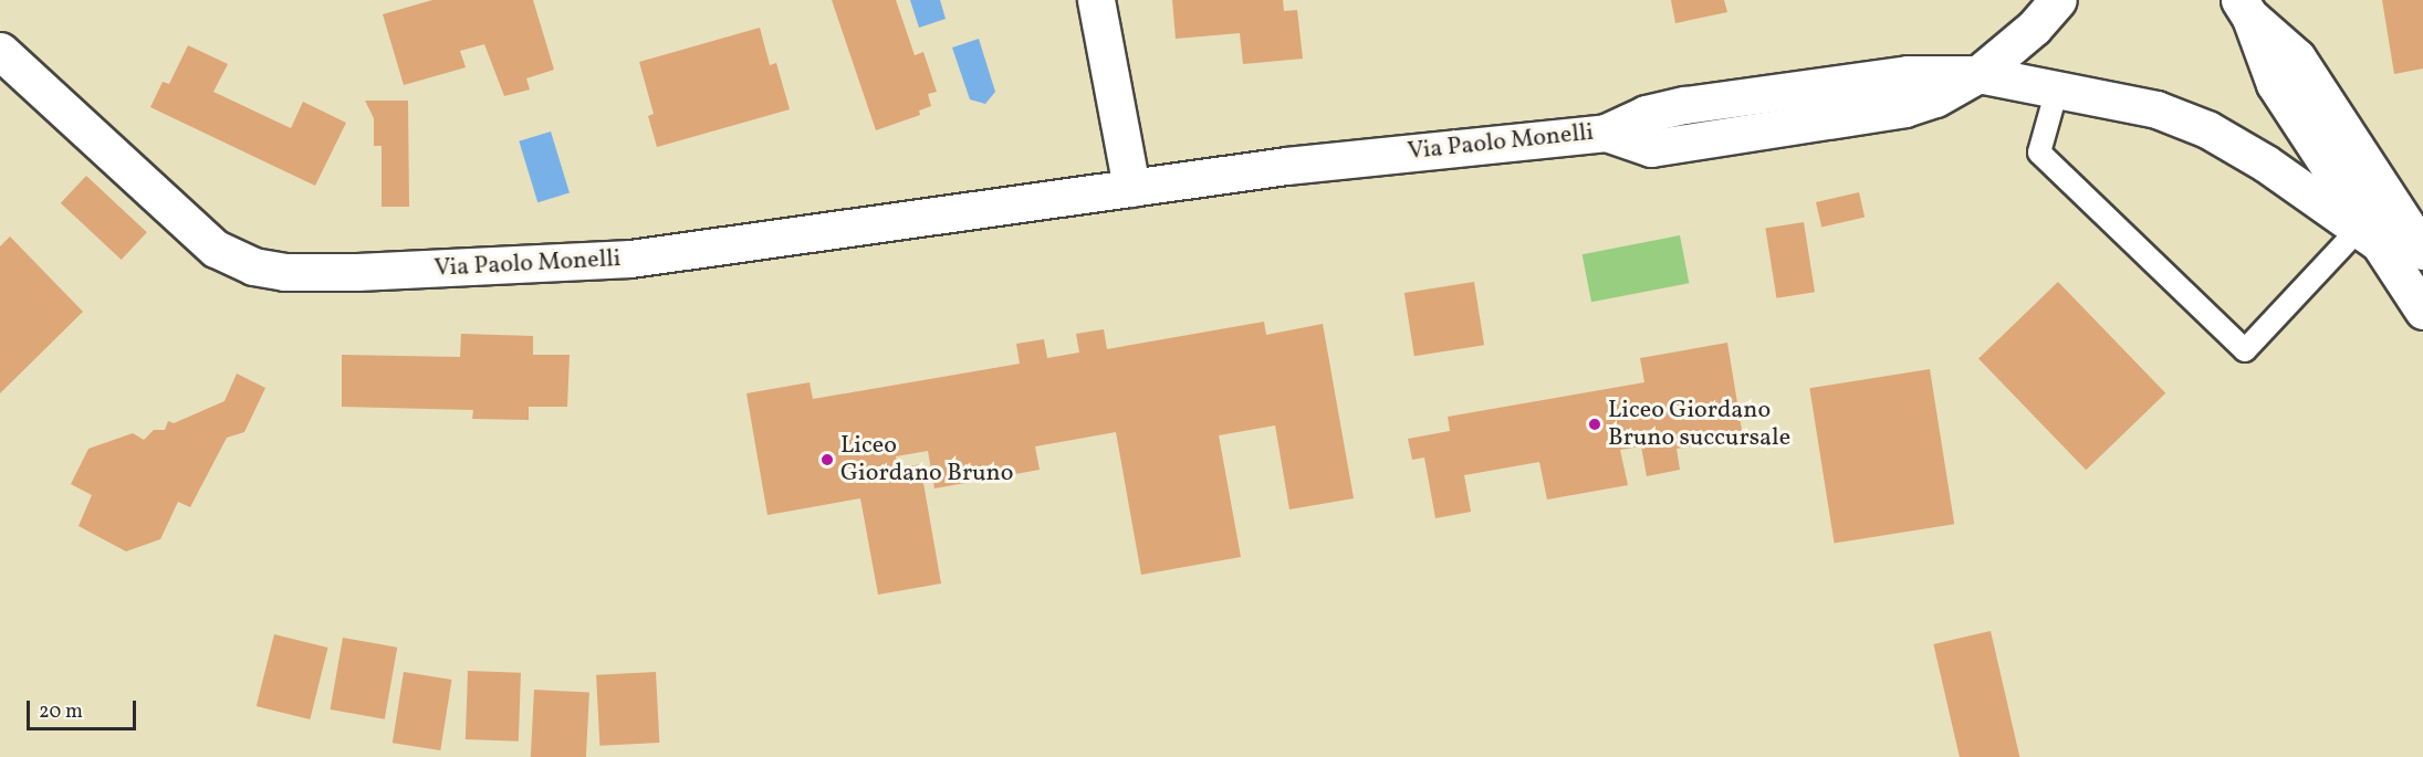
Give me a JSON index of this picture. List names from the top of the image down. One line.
{"streets":{"street":["Via Paolo Monelli"]},"places":["Liceo Giordano Bruno succursale","Liceo Giordano Bruno"],"scale_bar":"20 m"}
